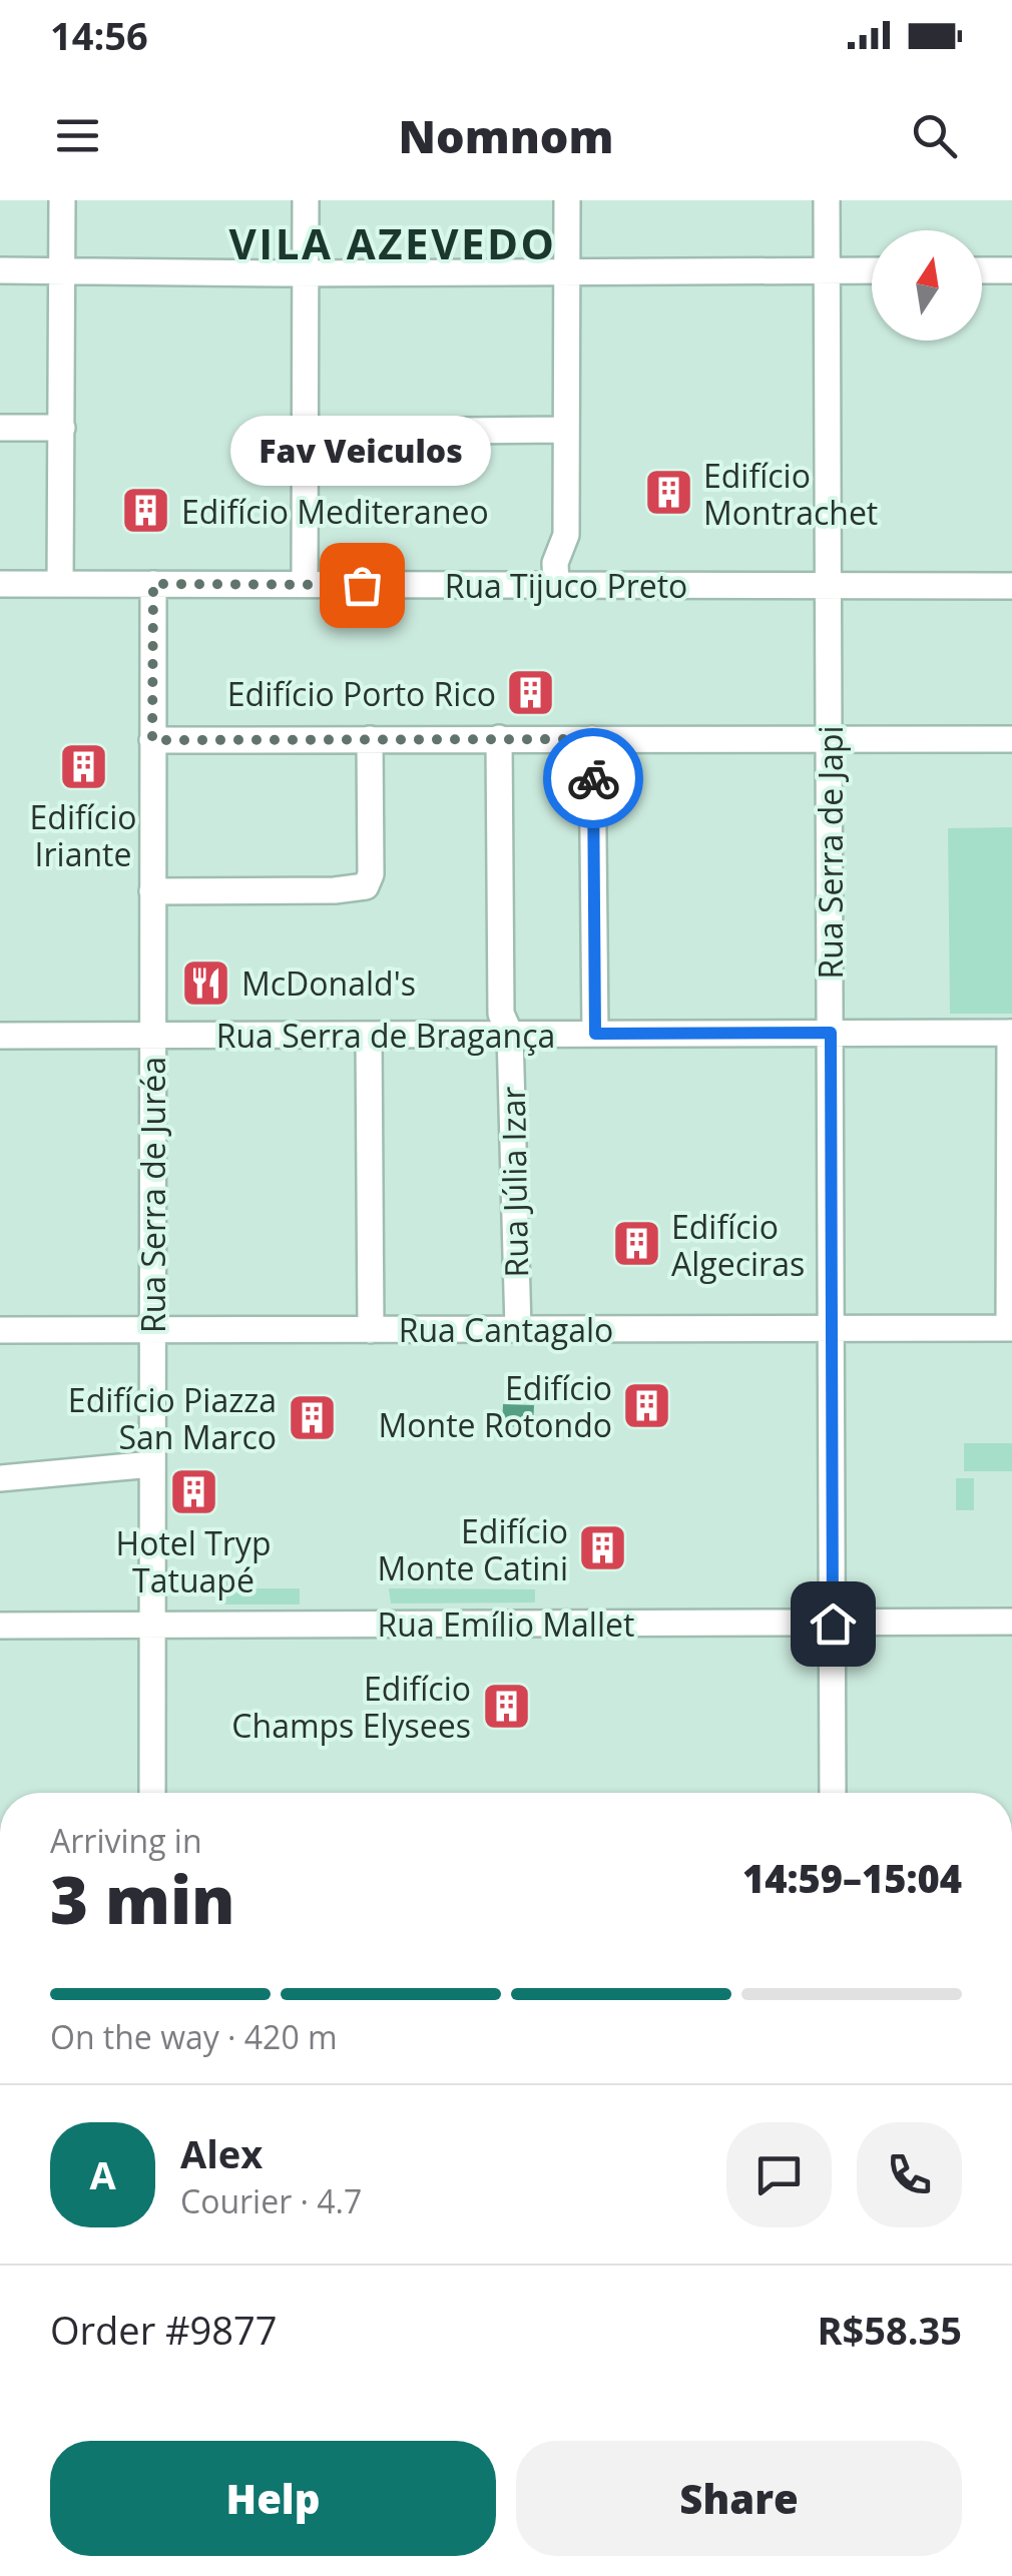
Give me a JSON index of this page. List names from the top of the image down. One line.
{"streets":{"street":["Rua Tijuco Preto","Rua Serra de Japi","Rua Serra de Bragança","Rua Júlia Izar","Rua Serra de Juréa","Rua Cantagalo","Rua Emílio Mallet"]},"crossings":[["Rua Tijuco Preto","Rua Serra de Japi"],["Rua Tijuco Preto","Rua Serra de Juréa"],["Rua Serra de Japi","Rua Serra de Bragança"],["Rua Serra de Japi","Rua Cantagalo"],["Rua Serra de Japi","Rua Emílio Mallet"],["Rua Serra de Bragança","Rua Júlia Izar"],["Rua Serra de Bragança","Rua Serra de Juréa"],["Rua Júlia Izar","Rua Cantagalo"],["Rua Serra de Juréa","Rua Cantagalo"],["Rua Serra de Juréa","Rua Emílio Mallet"]],"districts":["VILA AZEVEDO"],"places":{"building":["Edifício Montrachet","Edifício Mediteraneo","Edifício Porto Rico","Edifício Iriante","Edifício Algeciras","Edifício Monte Rotondo","Edifício Piazza San Marco","Hotel Tryp Tatuapé","Edifício Monte Catini","Edifício Champs Elysees"],"other":["Fav Veiculos"],"restaurant":["McDonald's"]},"north":"top","page":{"status":"14:56","header":"Nomnom","bubble":"Fav Veiculos","heading":["3 min","Arriving in","14:59–15:04"],"panel":["Alex","Courier · 4.7","Order #9877","R$58.35"],"bar":"On the way · 420 m","round":"A","buttons":["Help","Share"]}}
